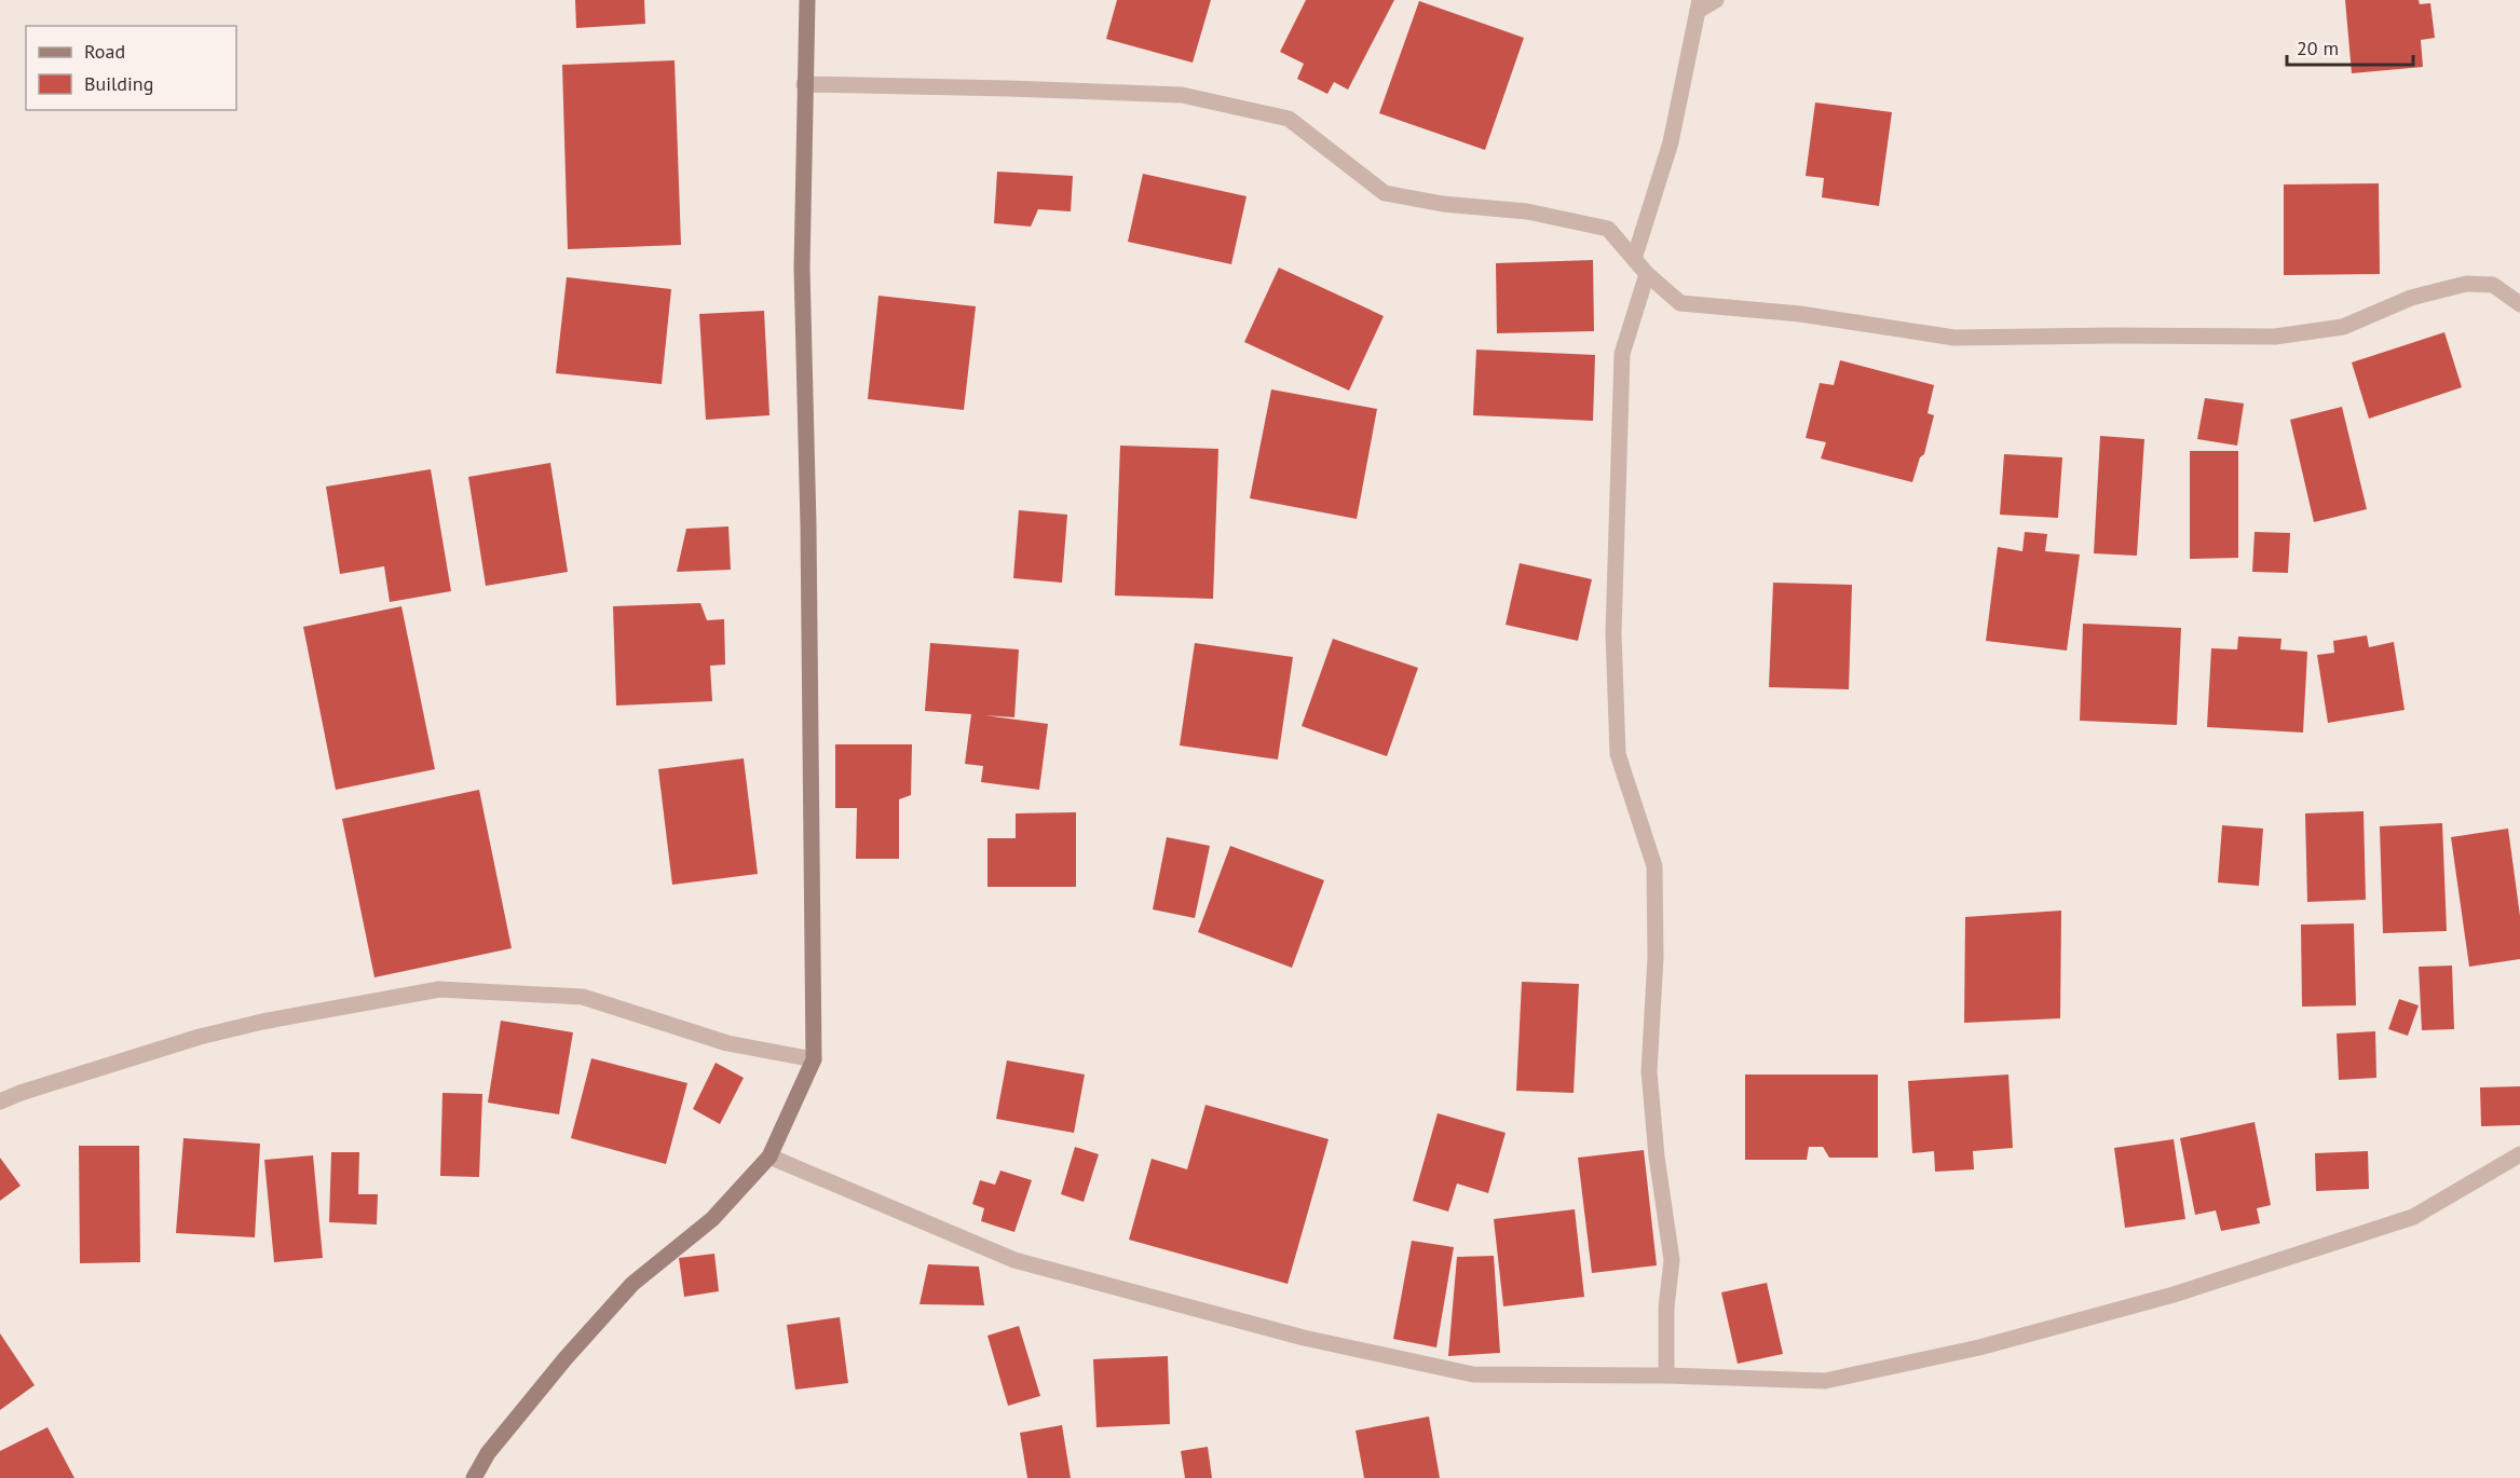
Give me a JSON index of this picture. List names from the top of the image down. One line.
{"legend":["Road","Building"],"scale_bar":"20 m"}
